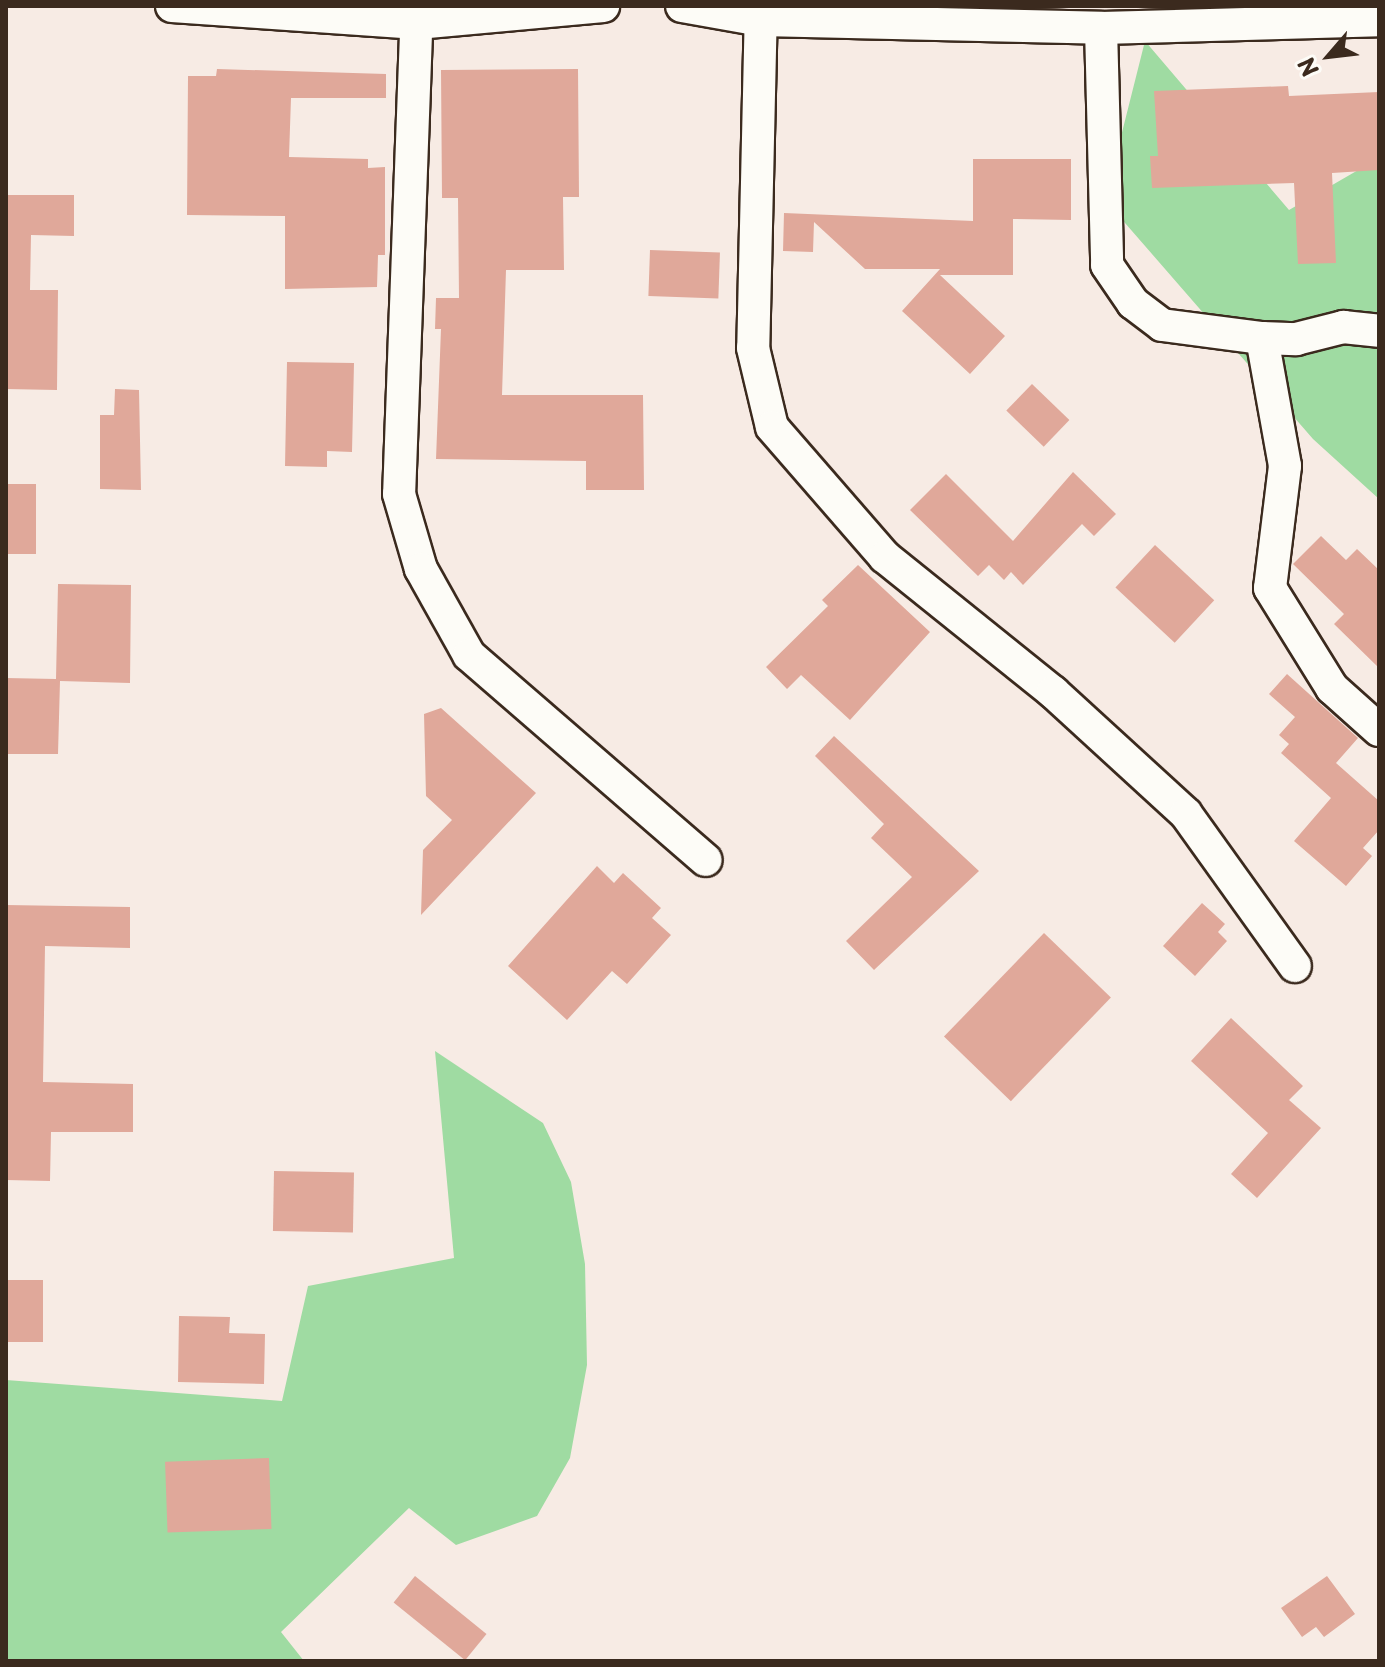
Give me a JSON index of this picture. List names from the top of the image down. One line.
{"north":"bottom left"}
